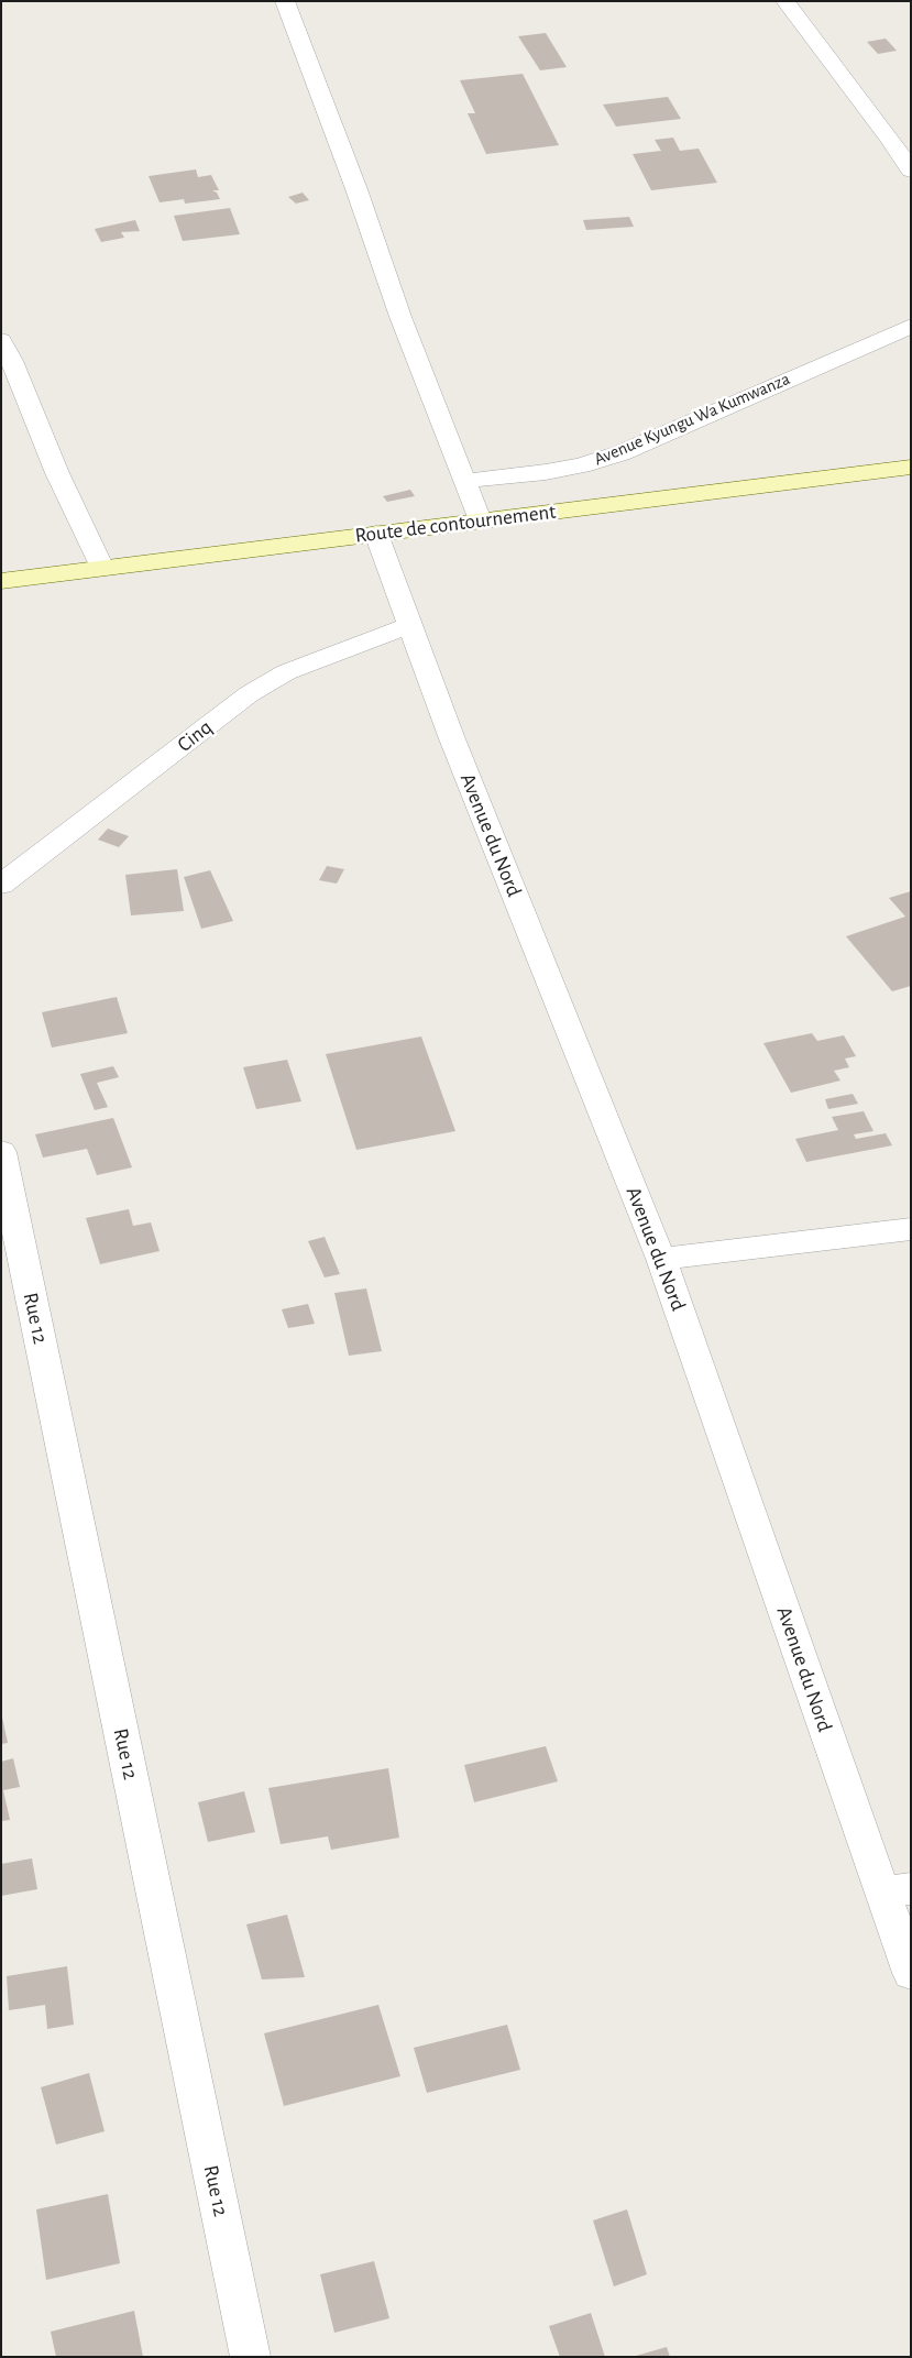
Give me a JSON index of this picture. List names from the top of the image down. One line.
{"streets":{"street":["Avenue Kyungu Wa Kumwanza","Route de contournement","Cinq","Avenue du Nord","Rue 12"]},"crossings":[["Route de contournement","Avenue du Nord"],["Cinq","Avenue du Nord"]]}
